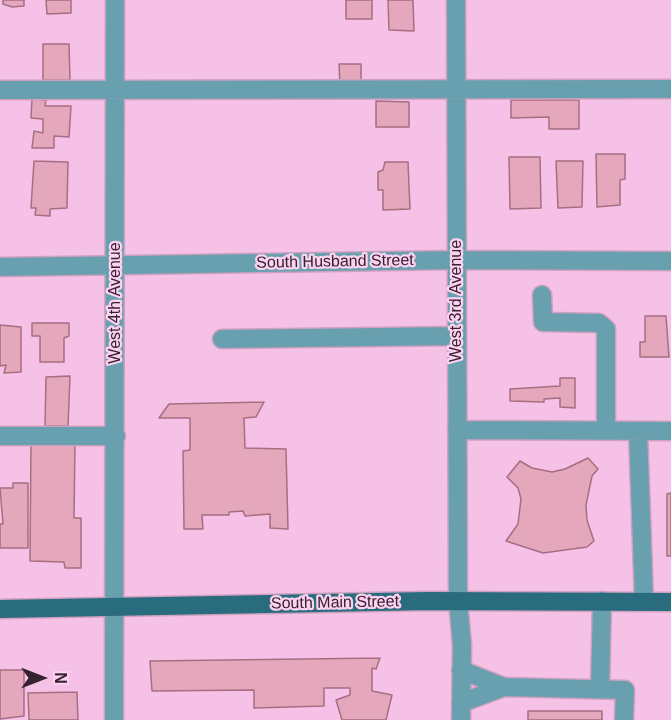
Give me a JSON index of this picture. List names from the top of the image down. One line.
{"streets":{"main road":["South Main Street"],"street":["South Husband Street","West 3rd Avenue","West 4th Avenue"]},"crossings":[["South Husband Street","West 3rd Avenue"],["South Husband Street","West 4th Avenue"],["West 3rd Avenue","South Main Street"],["West 4th Avenue","South Main Street"]],"north":"right"}
